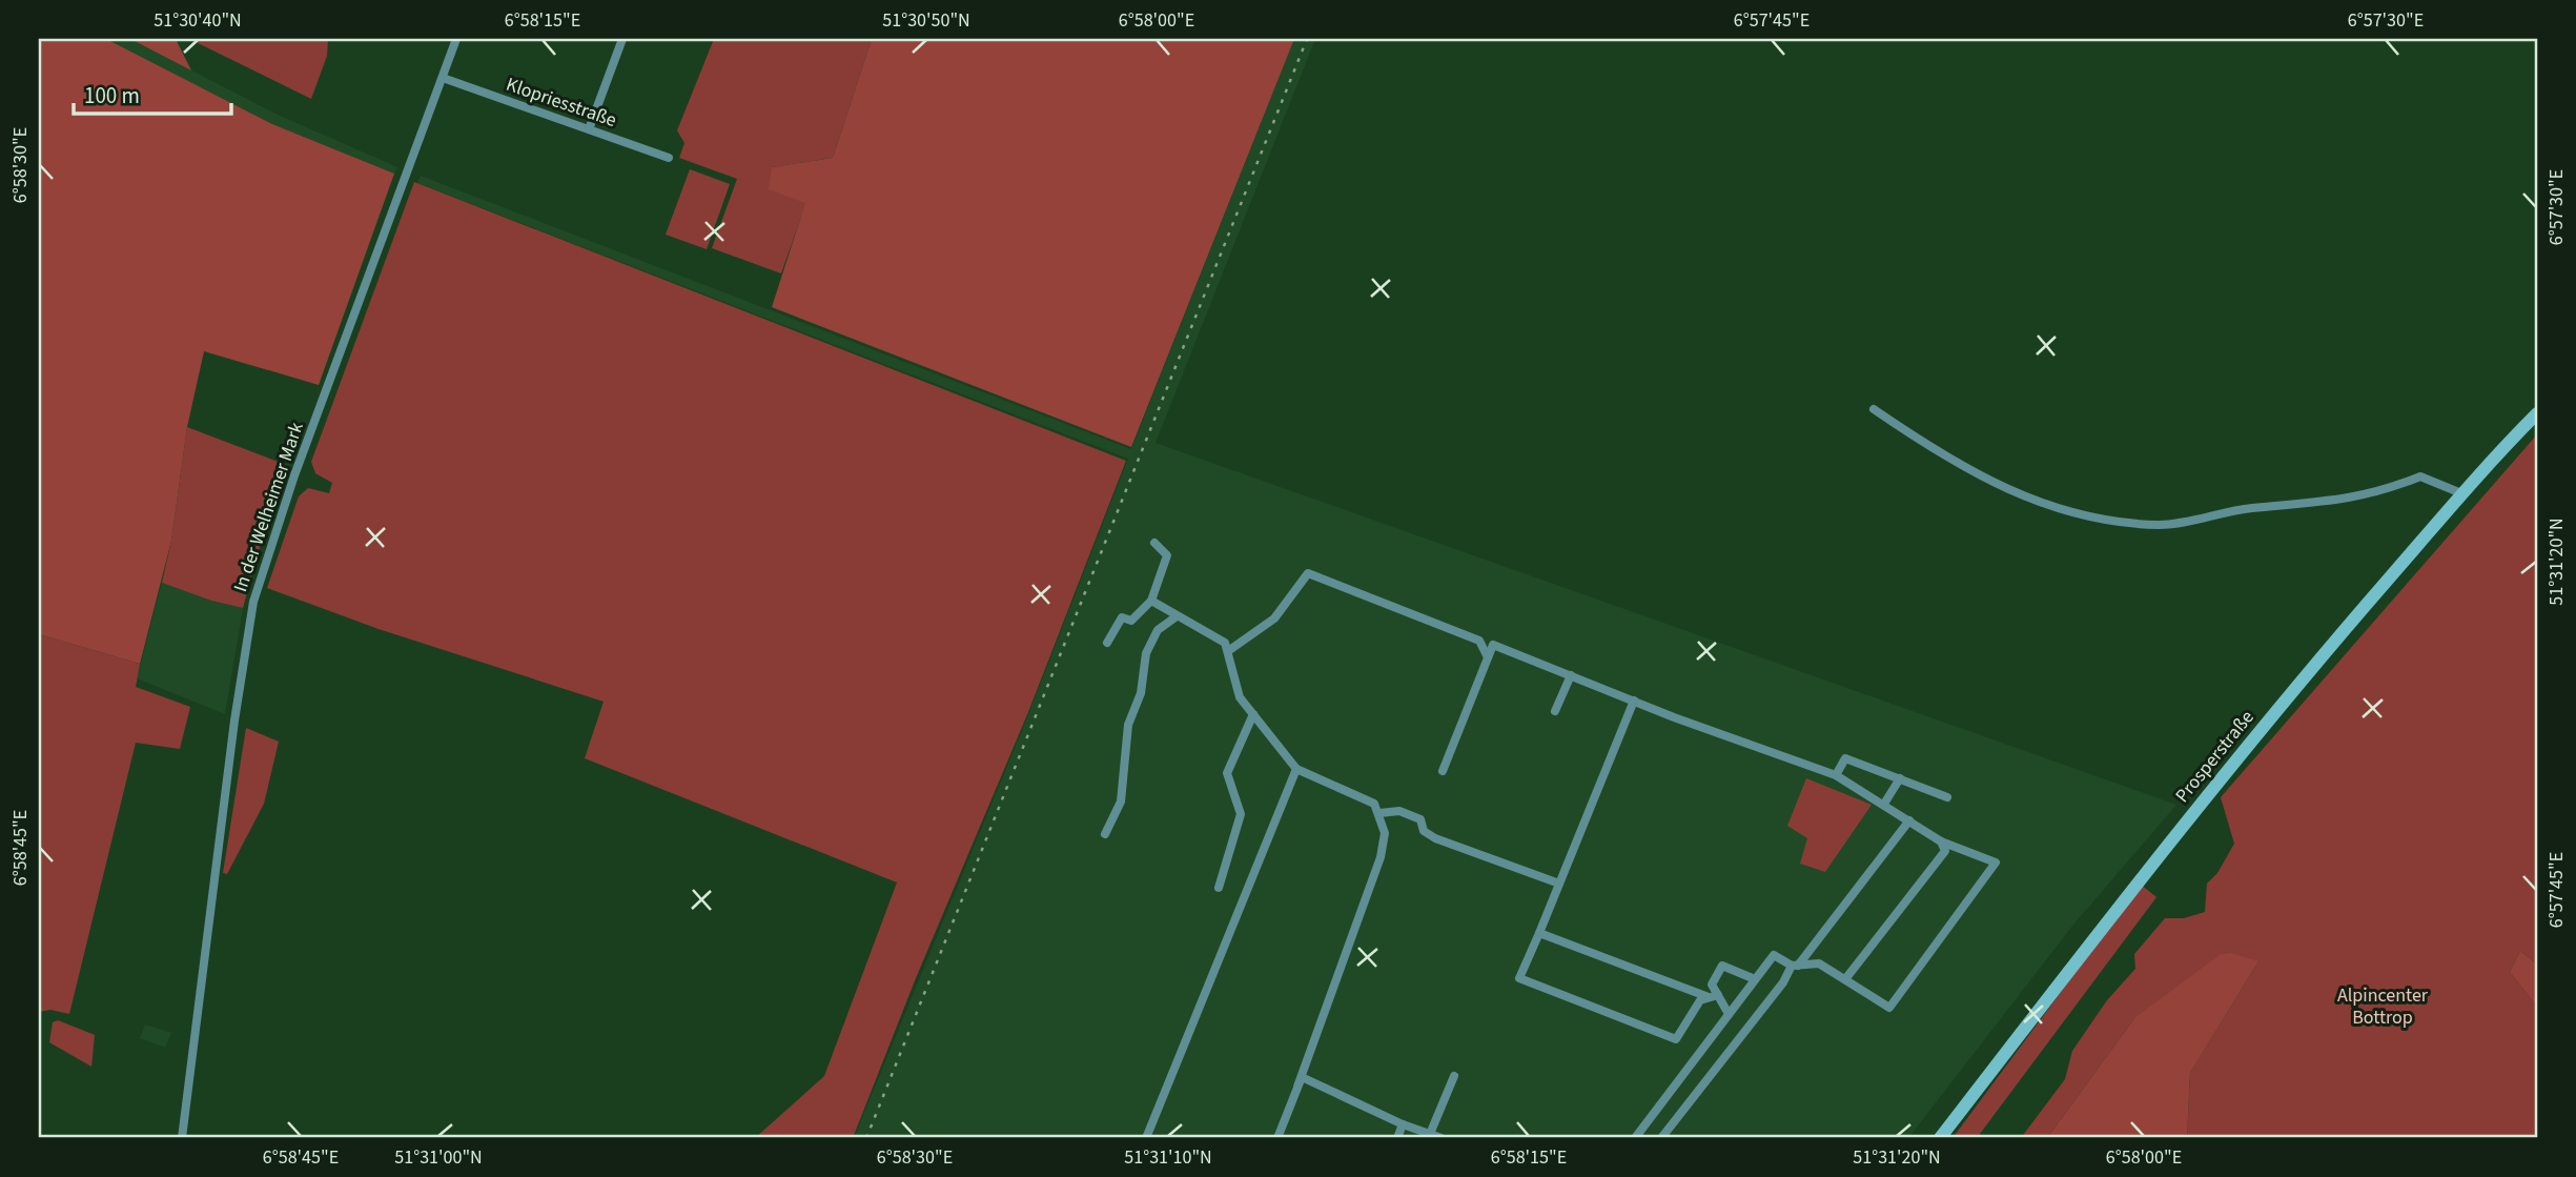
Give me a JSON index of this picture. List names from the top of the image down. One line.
{"streets":{"main road":["Prosperstraße"],"street":["Klopriesstraße","In der Welheimer Mark"]},"crossings":[["Klopriesstraße","In der Welheimer Mark"]],"parks":["Alpincenter Bottrop"],"scale_bar":"100 m","coordinates":["51°30'40\"N","6°58'15\"E","51°30'50\"N","6°58'00\"E","6°57'45\"E","6°57'30\"E","6°58'30\"E","51°31'20\"N","6°58'45\"E","51°31'00\"N","51°31'10\"N"]}
